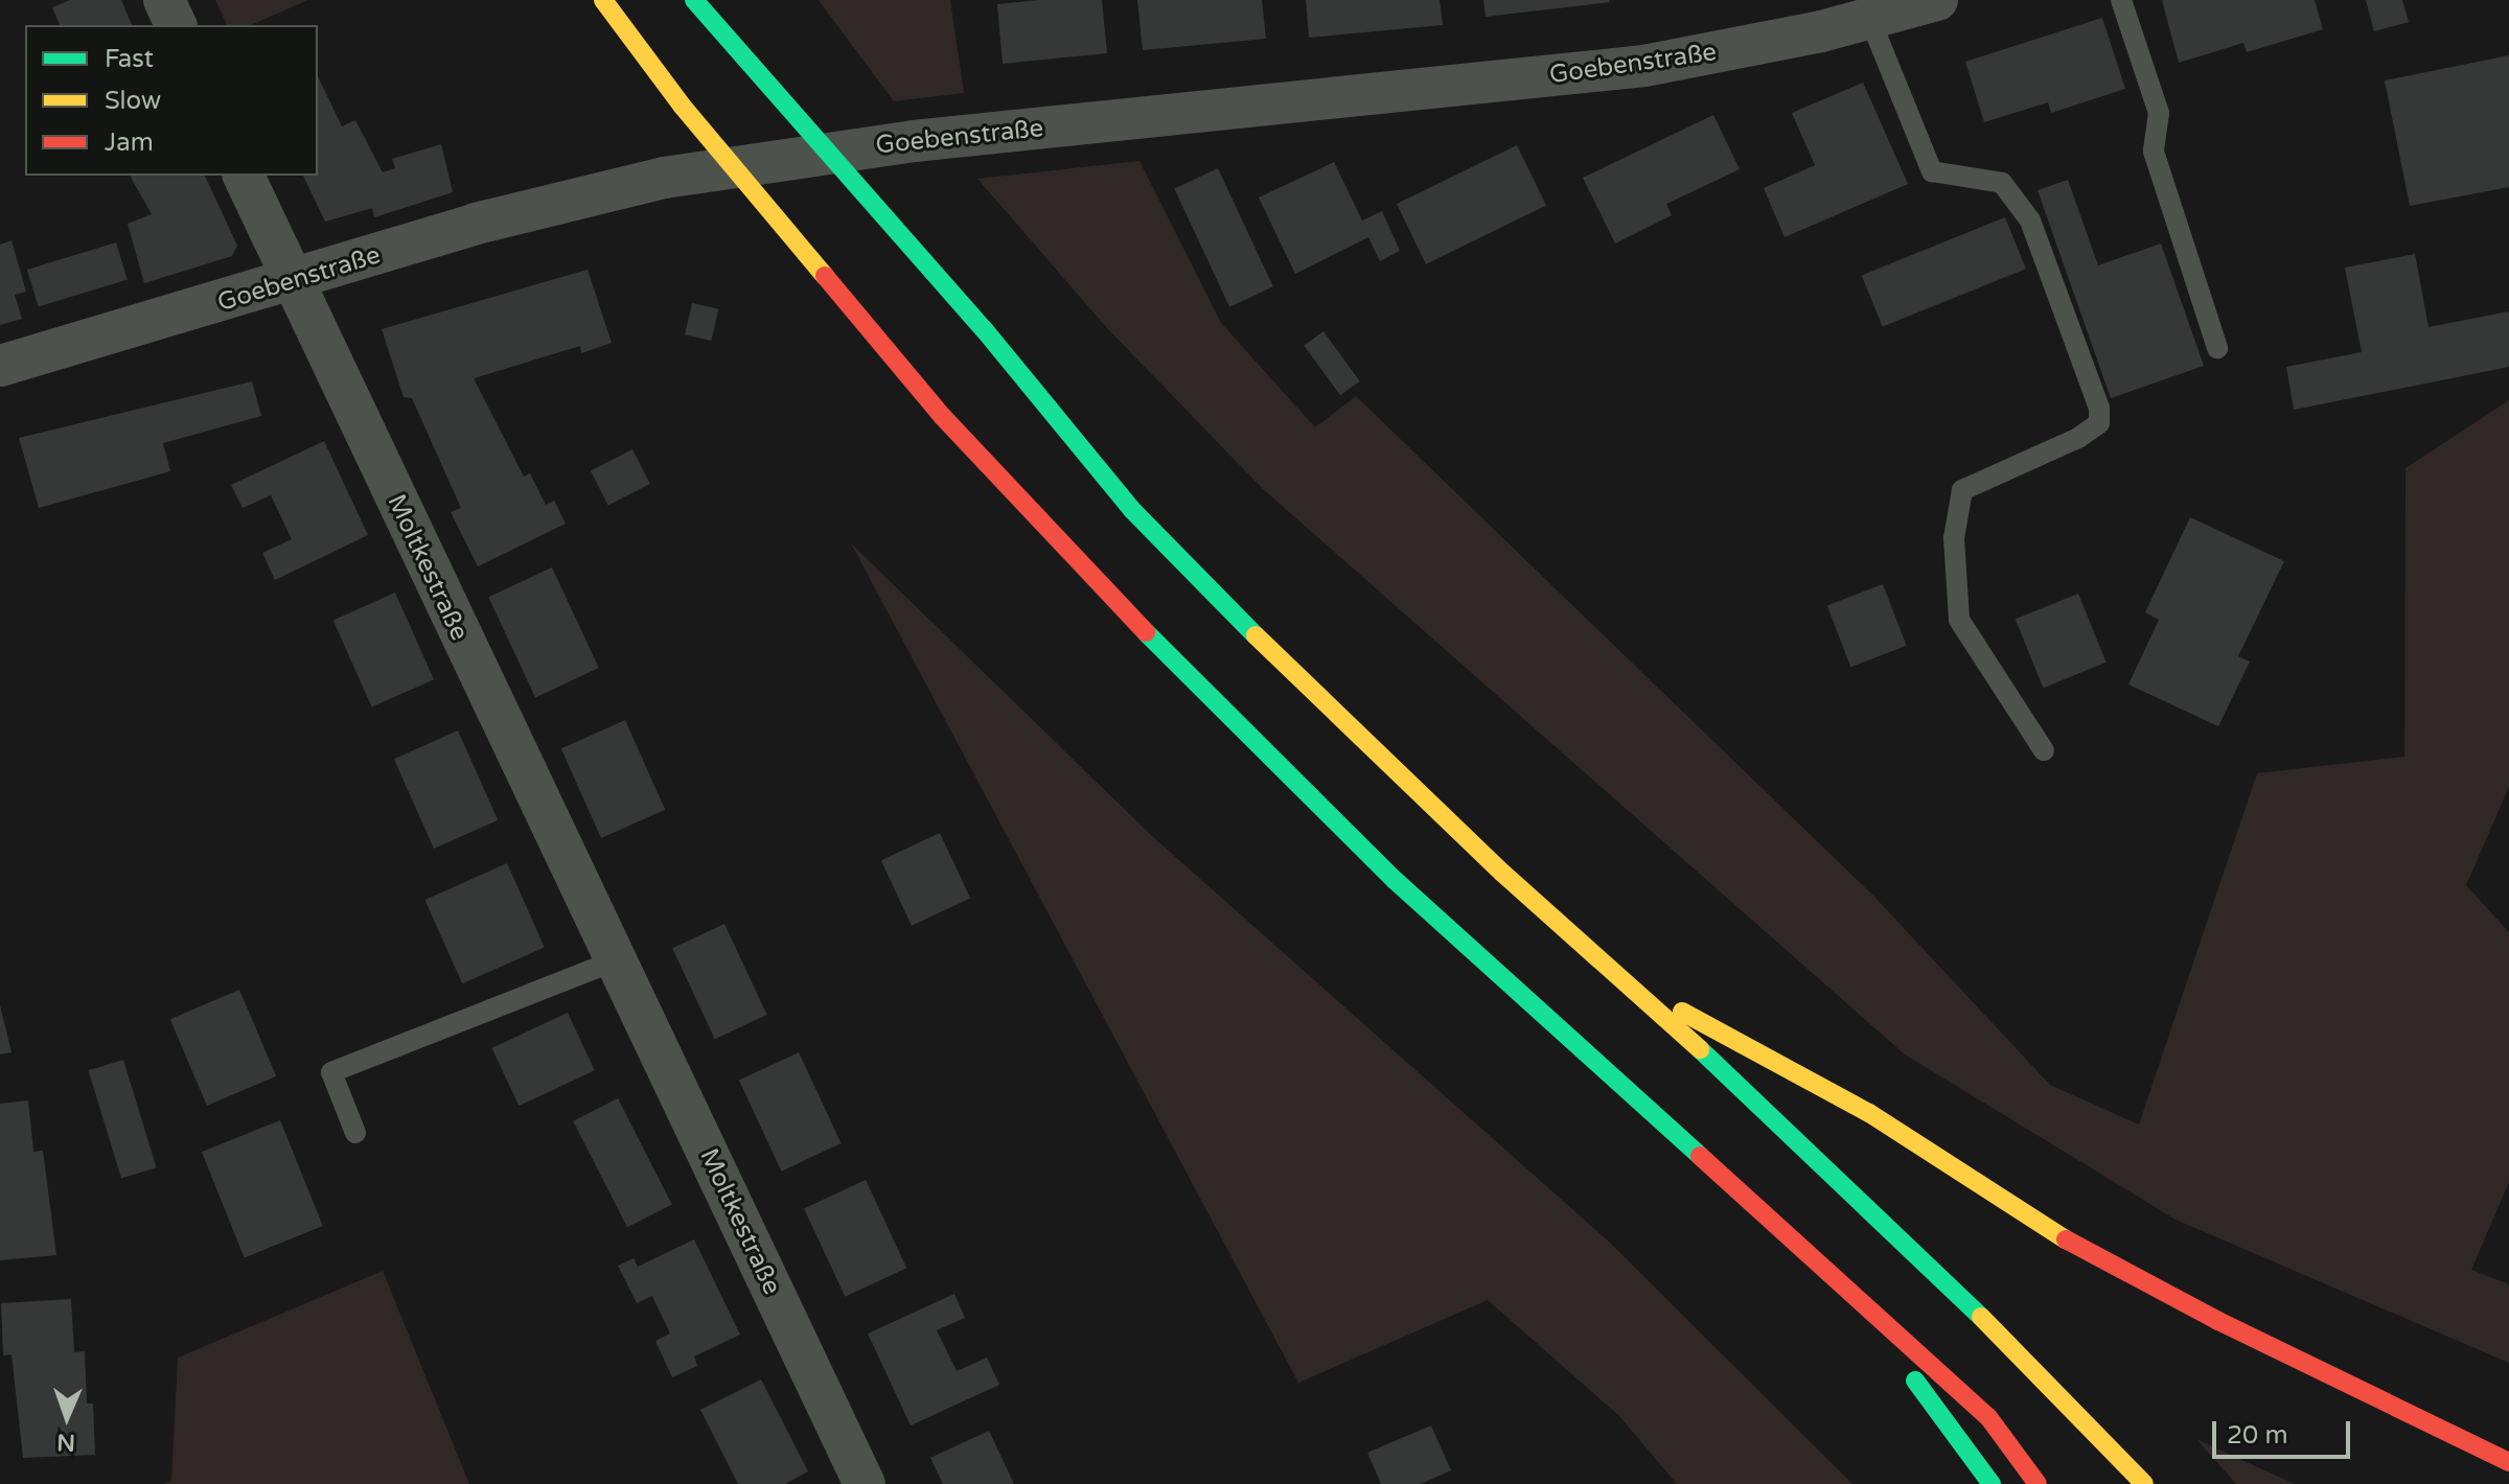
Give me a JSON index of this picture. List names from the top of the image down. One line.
{"streets":{"street":["Goebenstraße","Moltkestraße"]},"crossings":[["Goebenstraße","Moltkestraße"]],"legend":["Fast","Slow","Jam"],"scale_bar":"20 m","north":"bottom"}
